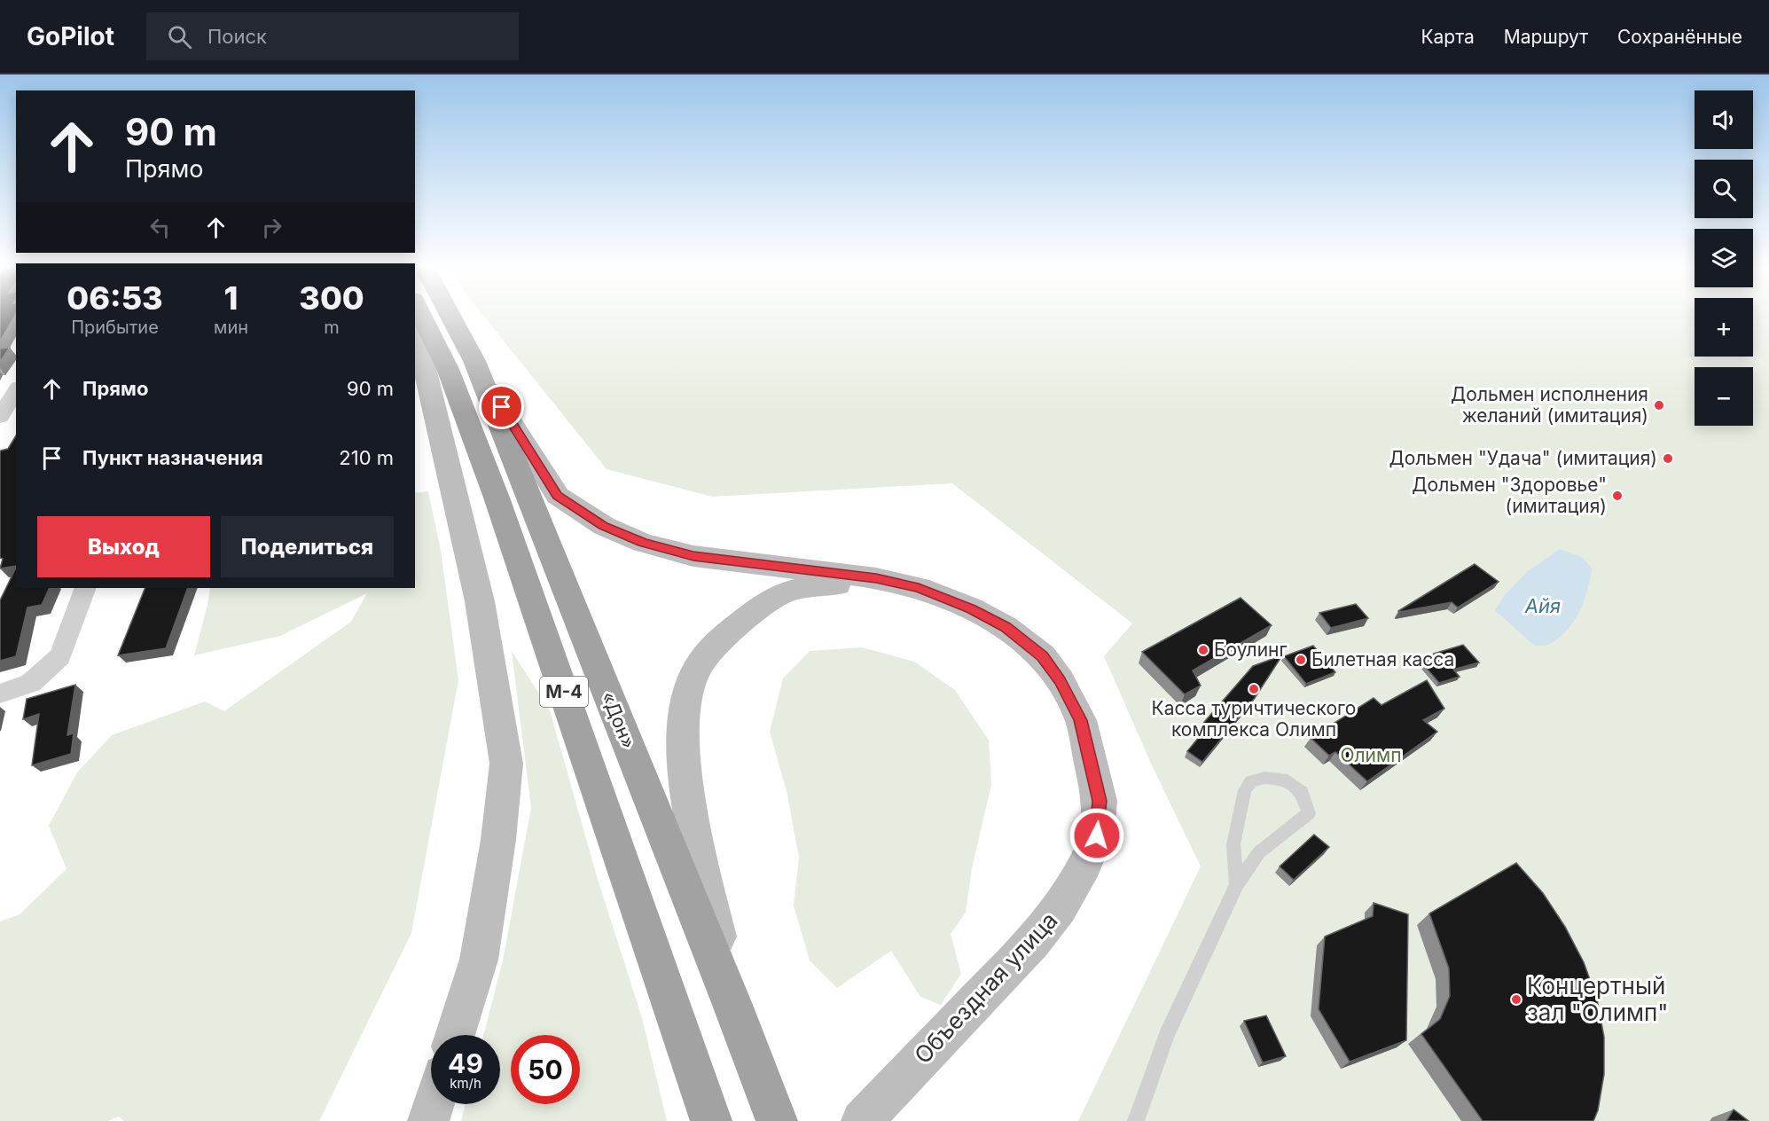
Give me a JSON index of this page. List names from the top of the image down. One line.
{"streets":{"highway":["М-4","«Дон»"],"main road":["Объездная улица"]},"water":["Айя"],"parks":["Олимп"],"places":["Дольмен исполнения желаний (имитация)","Дольмен \"Удача\" (имитация)","Дольмен \"Здоровье\" (имитация)","Боулинг","Билетная касса","Касса туричтического комплекса Олимп","Концертный зал \"Олимп\""],"page":{"header":"GoPilot","search":"Поиск","nav":["Карта","Маршрут","Сохранённые"],"map_buttons":["+","−"],"turn":["90 m","Прямо"],"eta":["06:53","Прибытие","1","мин","300","m"],"list":[{"name":"Прямо","value":"90 m"},{"name":"Пункт назначения","value":"210 m"}],"buttons":["Выход","Поделиться"],"speed":"49 km/h","limit":"50"}}
